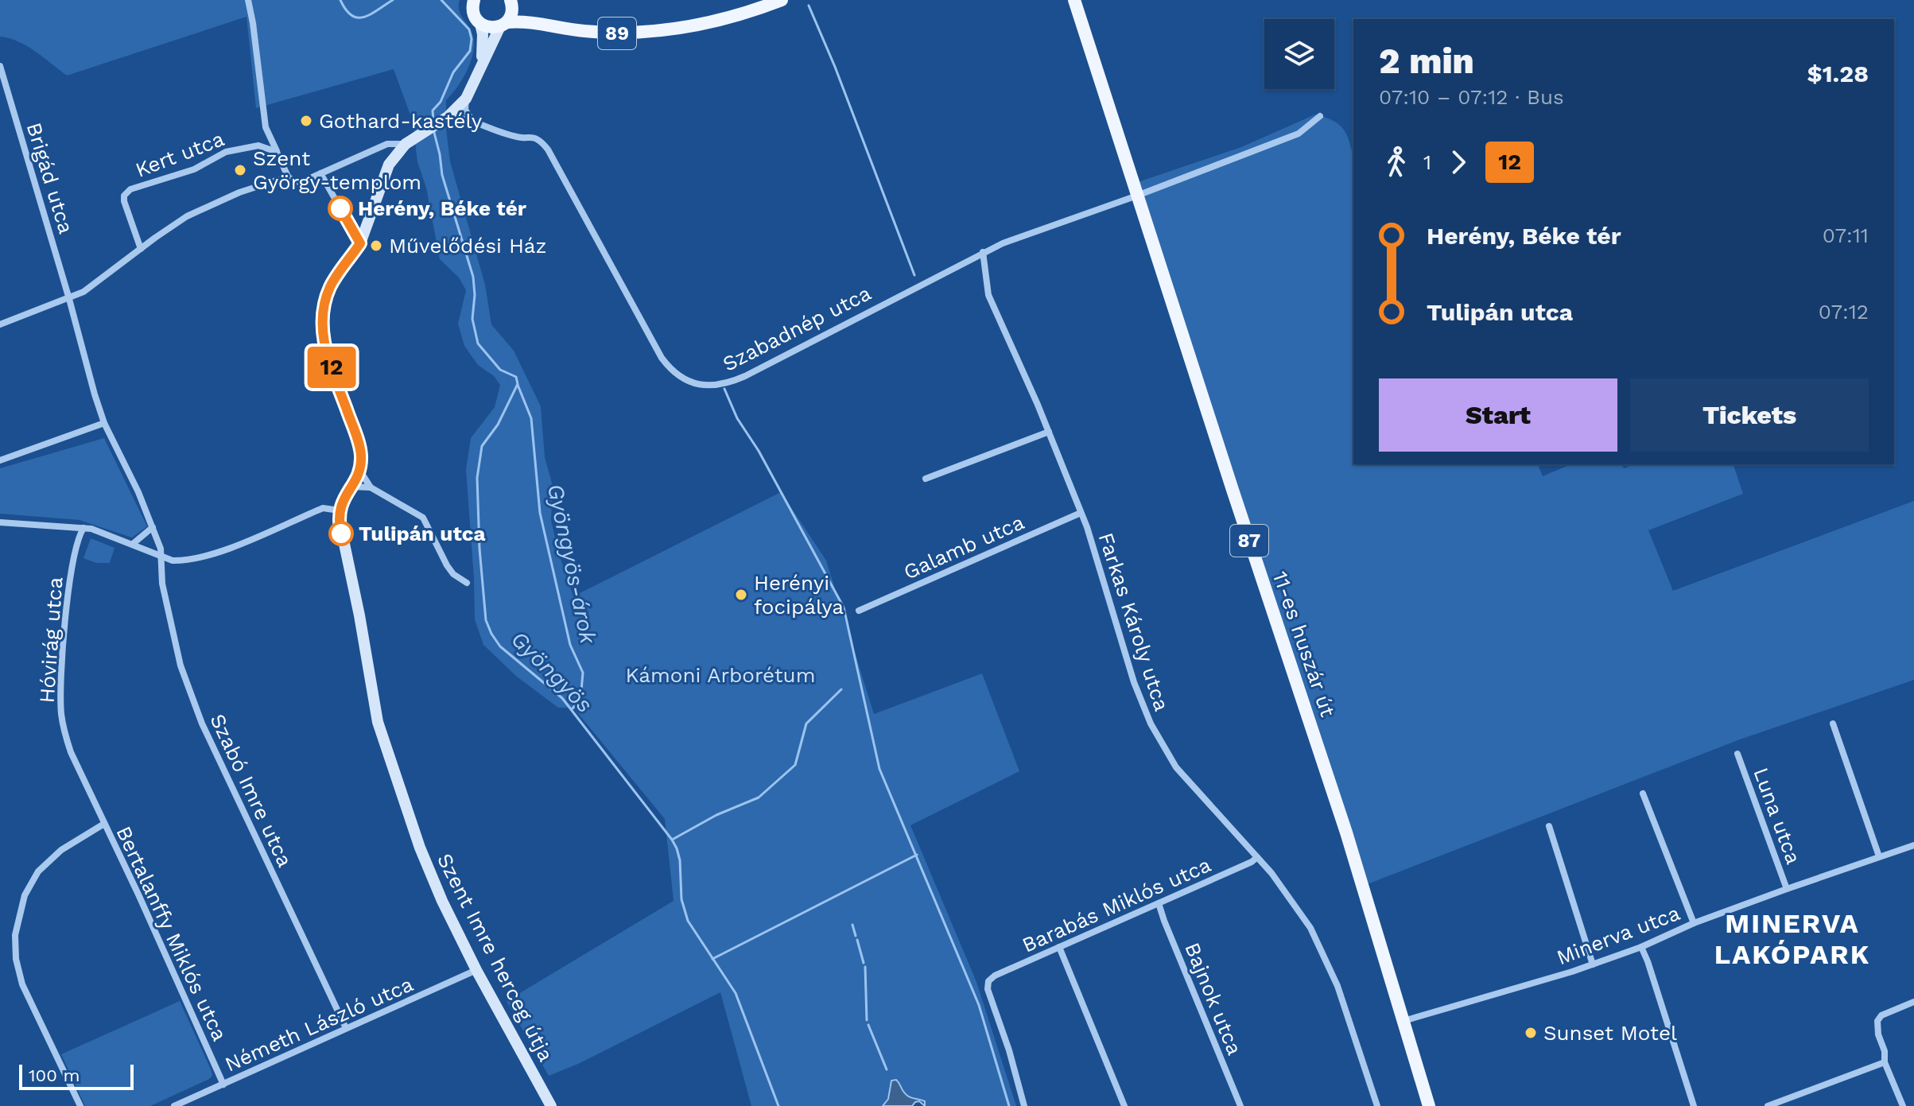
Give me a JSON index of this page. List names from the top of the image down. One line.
{"streets":{"main road":["89","87","11-es huszár út","Szent Imre herceg útja"],"street":["Kert utca","Brigád utca","Szabadnép utca","Galamb utca","Farkas Károly utca","Hóvirág utca","Szabó Imre utca","Luna utca","Barabás Miklós utca","Bertalanffy Miklós utca","Minerva utca","Bajnok utca","Németh László utca"]},"crossings":[["Szabadnép utca","87"],["Szabadnép utca","Farkas Károly utca"],["Szabadnép utca","11-es huszár út"],["87","11-es huszár út"],["Galamb utca","Farkas Károly utca"],["Farkas Károly utca","Barabás Miklós utca"],["Hóvirág utca","Bertalanffy Miklós utca"],["11-es huszár út","Minerva utca"],["Szabó Imre utca","Németh László utca"],["Luna utca","Minerva utca"],["Barabás Miklós utca","Bajnok utca"],["Bertalanffy Miklós utca","Németh László utca"],["Szent Imre herceg útja","Németh László utca"]],"districts":["MINERVA LAKÓPARK"],"water":["Gyöngyös-árok","Gyöngyös"],"parks":["Kámoni Arborétum"],"places":["Gothard-kastély","Szent György-templom","Herény, Béke tér","Művelődési Ház","Tulipán utca","Herényi focipálya","Sunset Motel"],"lines":["bus line 12"],"scale_bar":"100 m","page":{"on_map":"12","heading":["2 min","07:10 – 07:12 · Bus","$1.28"],"legs":["1","12"],"list":[{"name":"Herény, Béke tér","value":"07:11"},{"name":"Tulipán utca","value":"07:12"}],"buttons":["Start","Tickets"],"scale":"100 m"}}
